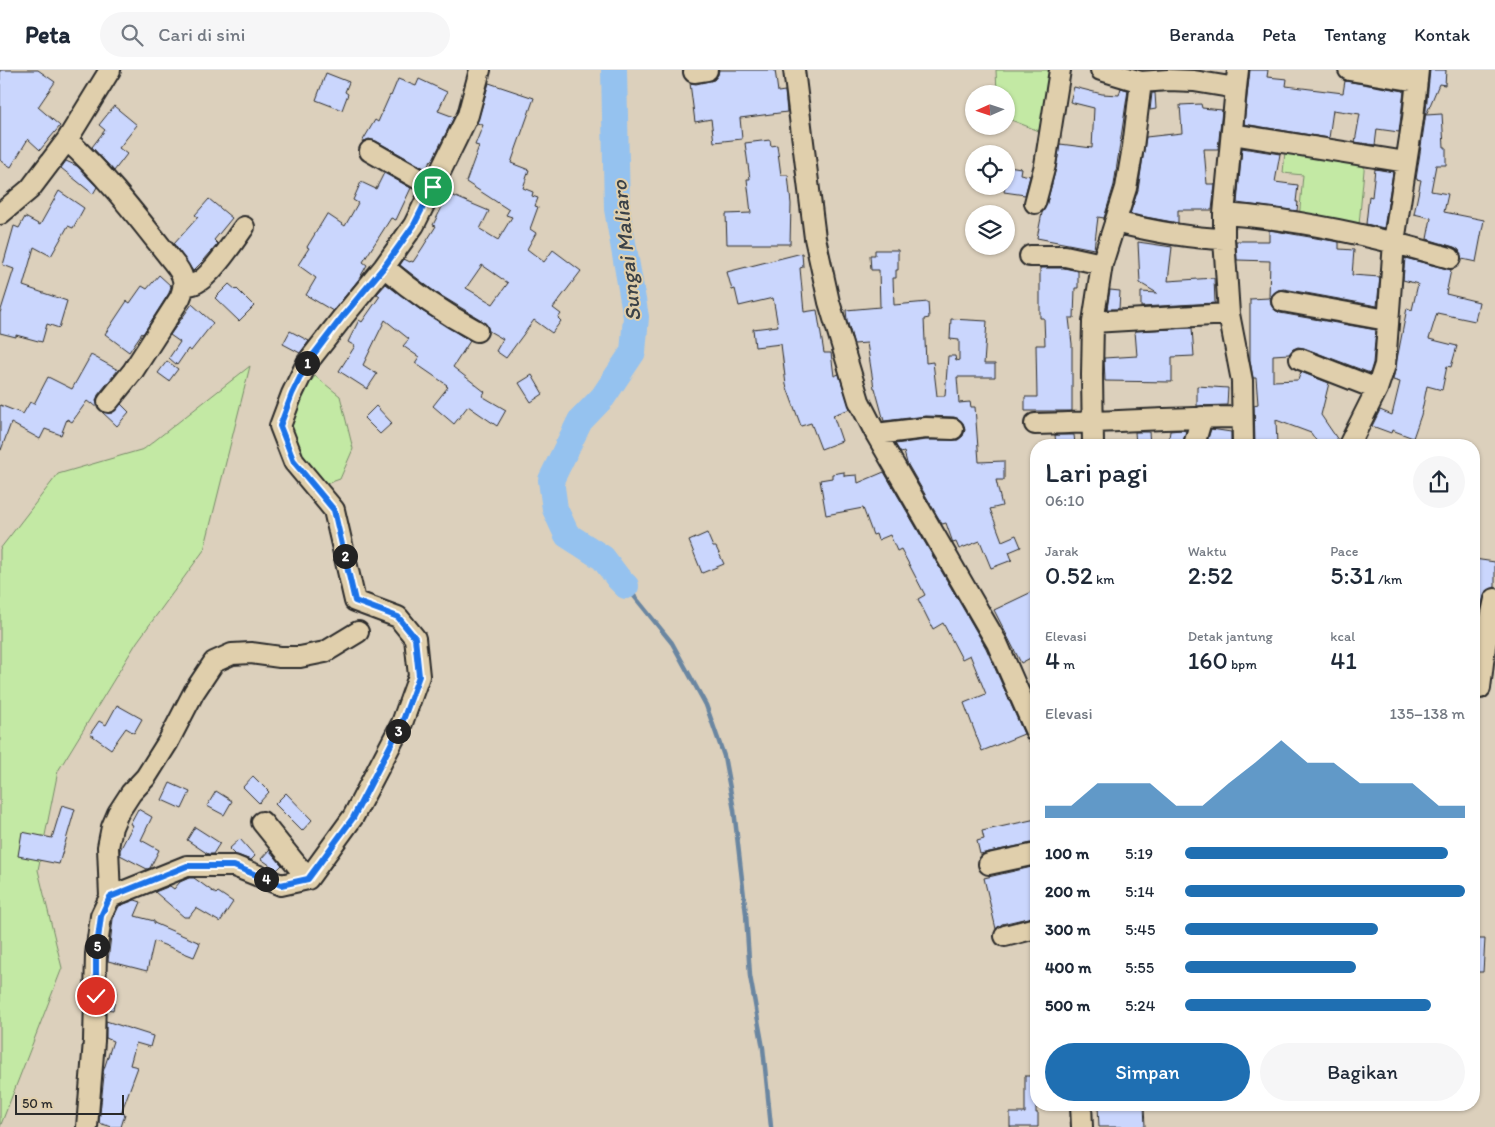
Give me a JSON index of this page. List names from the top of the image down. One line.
{"water":["Sungai Maliaro"],"scale_bar":"50 m","north":"left","page":{"header":"Peta","search":"Cari di sini","nav":["Beranda","Peta","Tentang","Kontak"],"pins":["1","2","3","4","5"],"heading":["Lari pagi","06:10"],"stats":[["Jarak","0.52 km"],["Waktu","2:52"],["Pace","5:31 /km"],["Elevasi","4 m"],["Detak jantung","160 bpm"],["kcal","41"]],"chart":["Elevasi","135–138 m"],"list":[{"name":"100 m","note":"5:19"},{"name":"200 m","note":"5:14"},{"name":"300 m","note":"5:45"},{"name":"400 m","note":"5:55"},{"name":"500 m","note":"5:24"}],"buttons":["Simpan","Bagikan"],"scale":"50 m"}}
